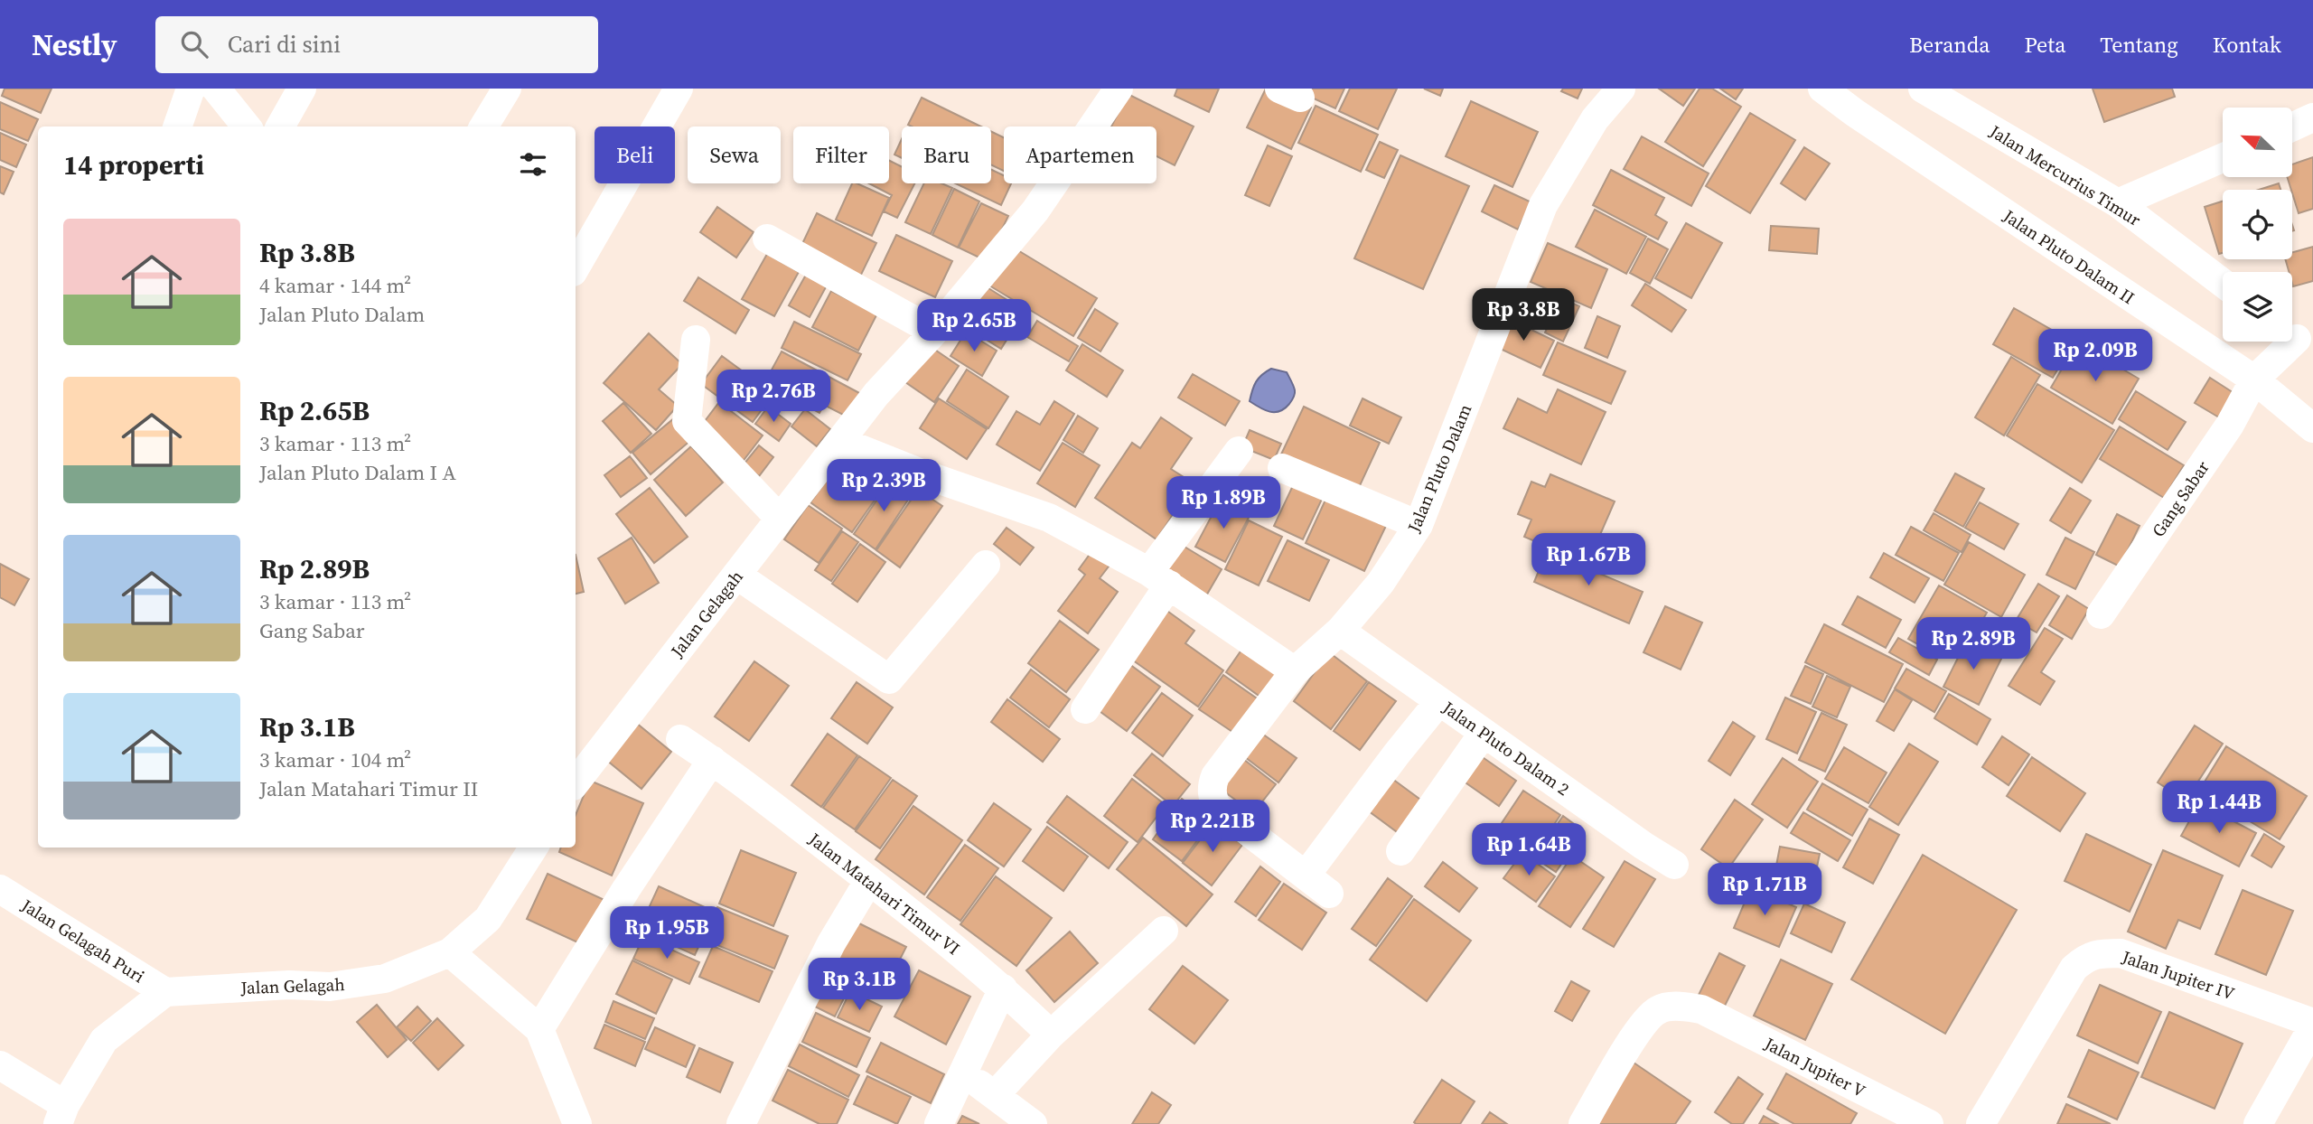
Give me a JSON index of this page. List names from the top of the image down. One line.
{"streets":{"street":["Jalan Mercurius Timur","Jalan Pluto Dalam II","Jalan Pluto Dalam","Gang Sabar","Jalan Gelagah","Jalan Pluto Dalam 2","Jalan Matahari Timur VI","Jalan Gelagah Puri","Jalan Jupiter IV","Jalan Jupiter V"]},"crossings":[["Jalan Pluto Dalam II","Gang Sabar"],["Jalan Pluto Dalam","Jalan Pluto Dalam 2"],["Jalan Gelagah","Jalan Gelagah Puri"]],"north":"top left","page":{"header":"Nestly","search":"Cari di sini","nav":["Beranda","Peta","Tentang","Kontak"],"chip":["Beli","Sewa","Filter","Baru","Apartemen"],"heading":"14 properti","list":[{"name":"Rp 3.8B","note":"4 kamar · 144 m² · Jalan Pluto Dalam"},{"name":"Rp 2.65B","note":"3 kamar · 113 m² · Jalan Pluto Dalam I A"},{"name":"Rp 2.89B","note":"3 kamar · 113 m² · Gang Sabar"},{"name":"Rp 3.1B","note":"3 kamar · 104 m² · Jalan Matahari Timur II"}],"price":["Rp 3.8B","Rp 2.65B","Rp 2.09B","Rp 2.76B","Rp 2.39B","Rp 1.89B","Rp 1.67B","Rp 2.89B","Rp 1.44B","Rp 2.21B","Rp 1.64B","Rp 1.71B","Rp 1.95B","Rp 3.1B"]}}
